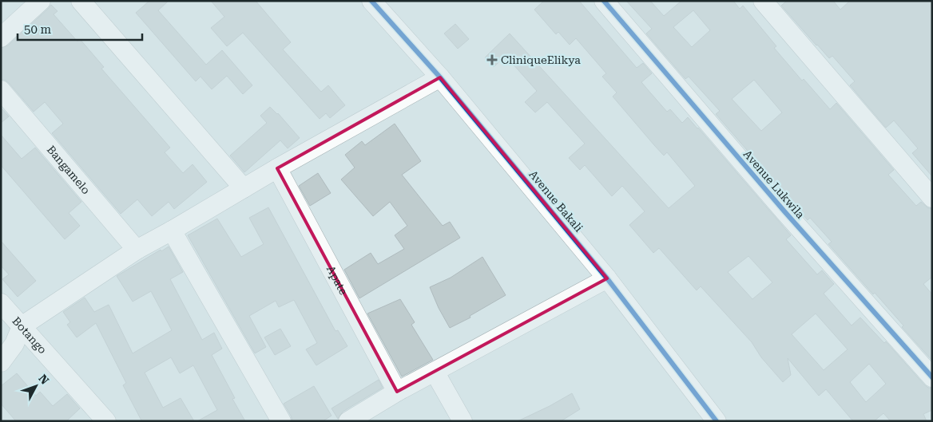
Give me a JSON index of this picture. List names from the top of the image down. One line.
{"streets":{"street":["Bangamelo","Avenue Lukwila","Avenue Bakali","Apate","Botango"]},"places":{"health":["CliniqueElikya"]},"scale_bar":"50 m","north":"top right"}
